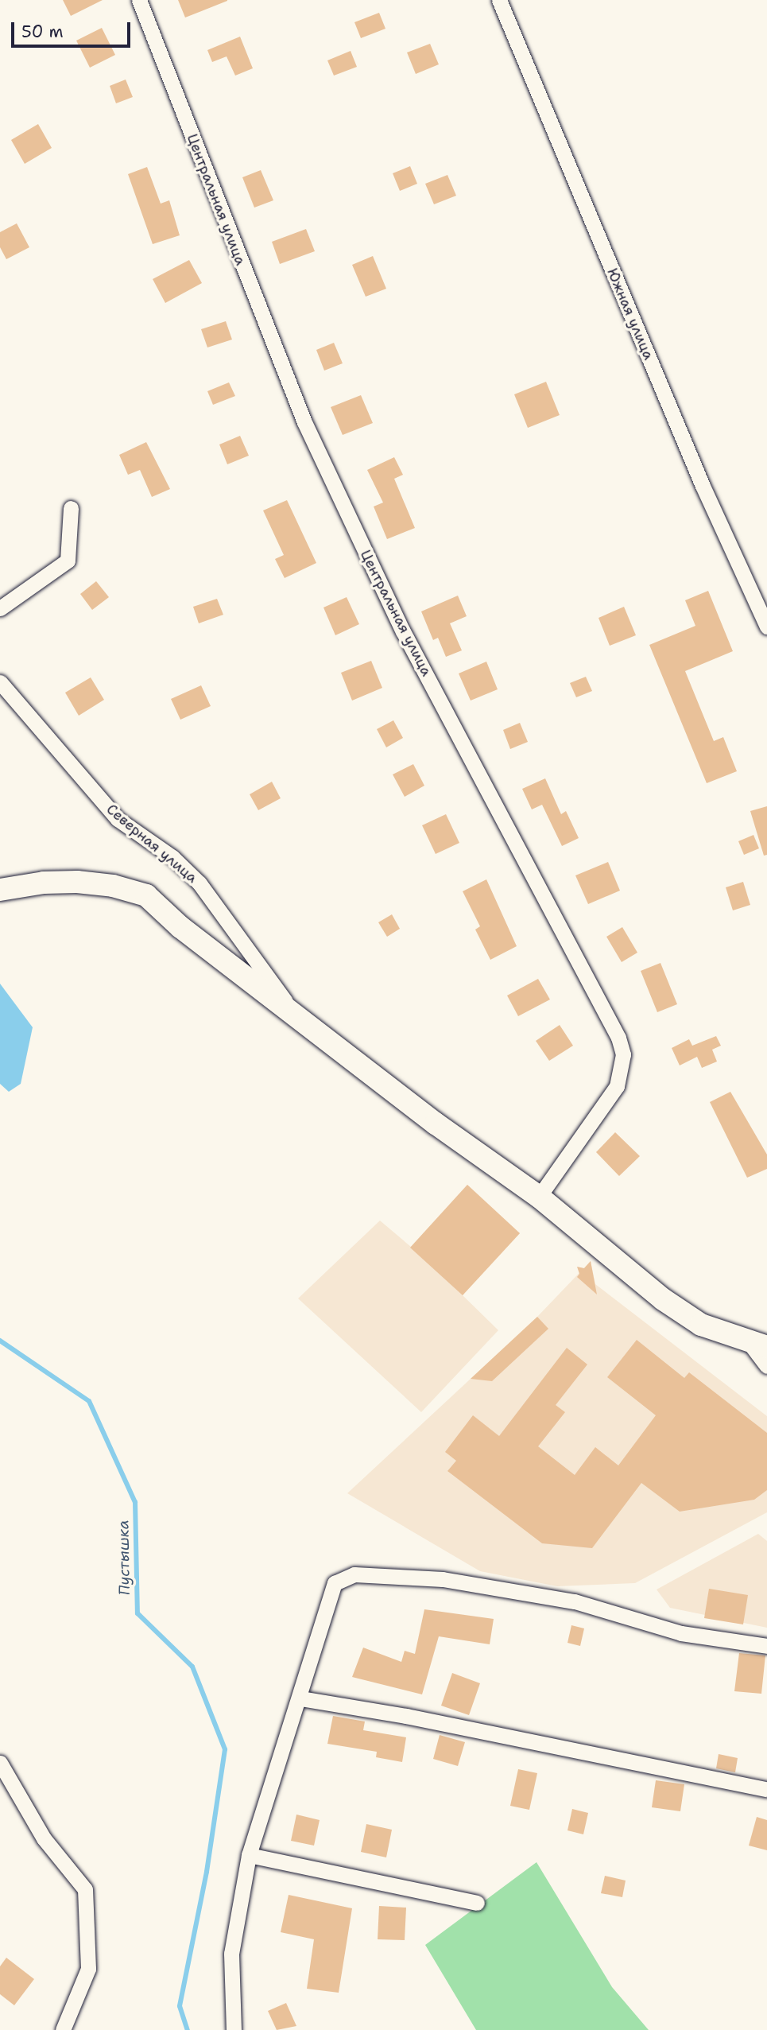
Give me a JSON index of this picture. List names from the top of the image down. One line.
{"streets":{"street":["Центральная улица","Южная улица","Северная улица"]},"water":["Пустышка"],"scale_bar":"50 m"}
